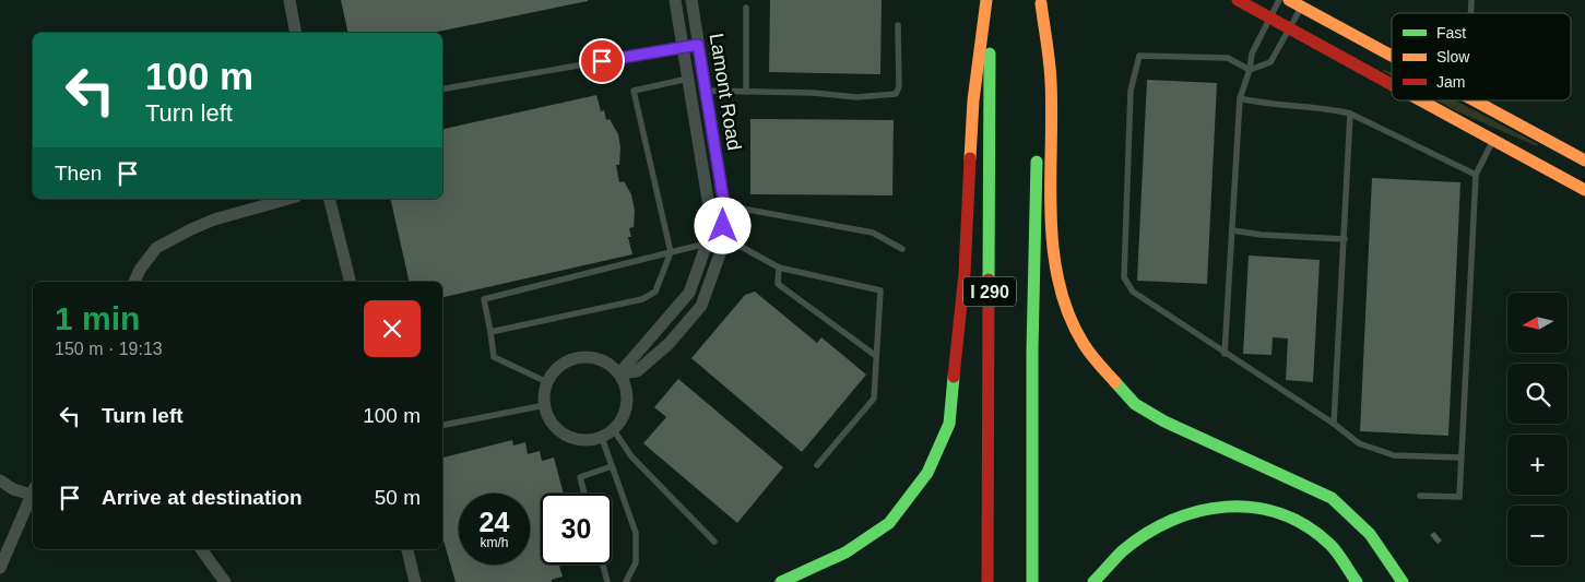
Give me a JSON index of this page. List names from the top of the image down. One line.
{"streets":{"main road":["I 290"],"street":["Lamont Road"]},"legend":["Fast","Slow","Jam"],"north":"left","page":{"turn":["100 m","Turn left"],"then":"Then","heading":["1 min","150 m · 19:13"],"map_buttons":["+","−"],"list":[{"name":"Turn left","value":"100 m"},{"name":"Arrive at destination","value":"50 m"}],"speed":"24 km/h","limit":"30"}}
